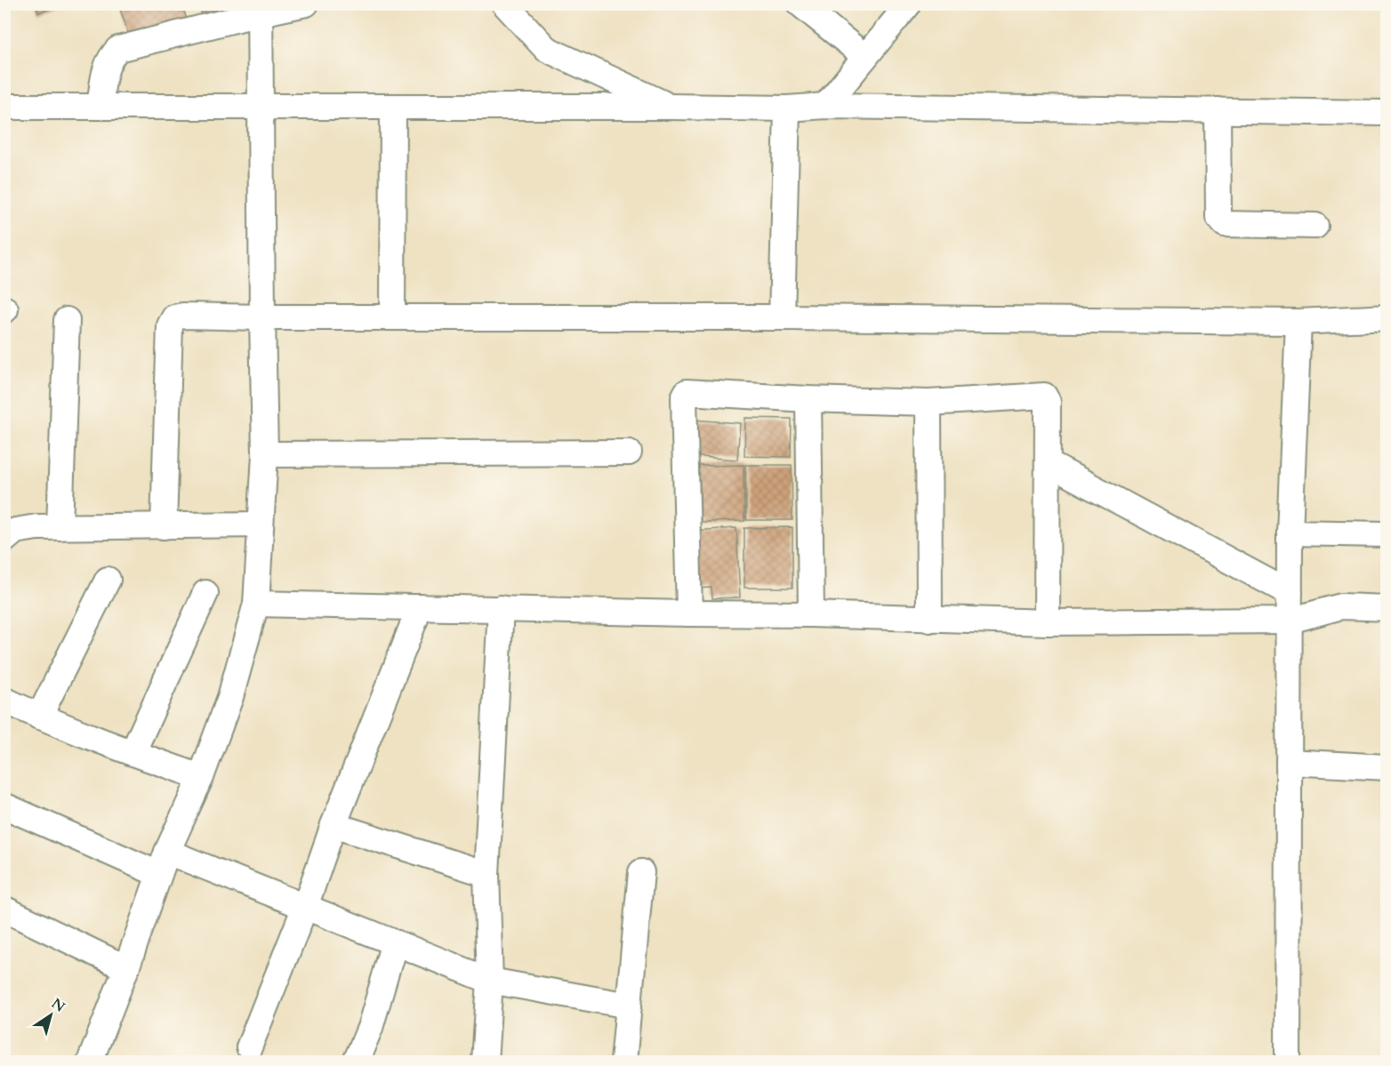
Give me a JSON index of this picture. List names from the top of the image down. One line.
{"north":"top right"}
